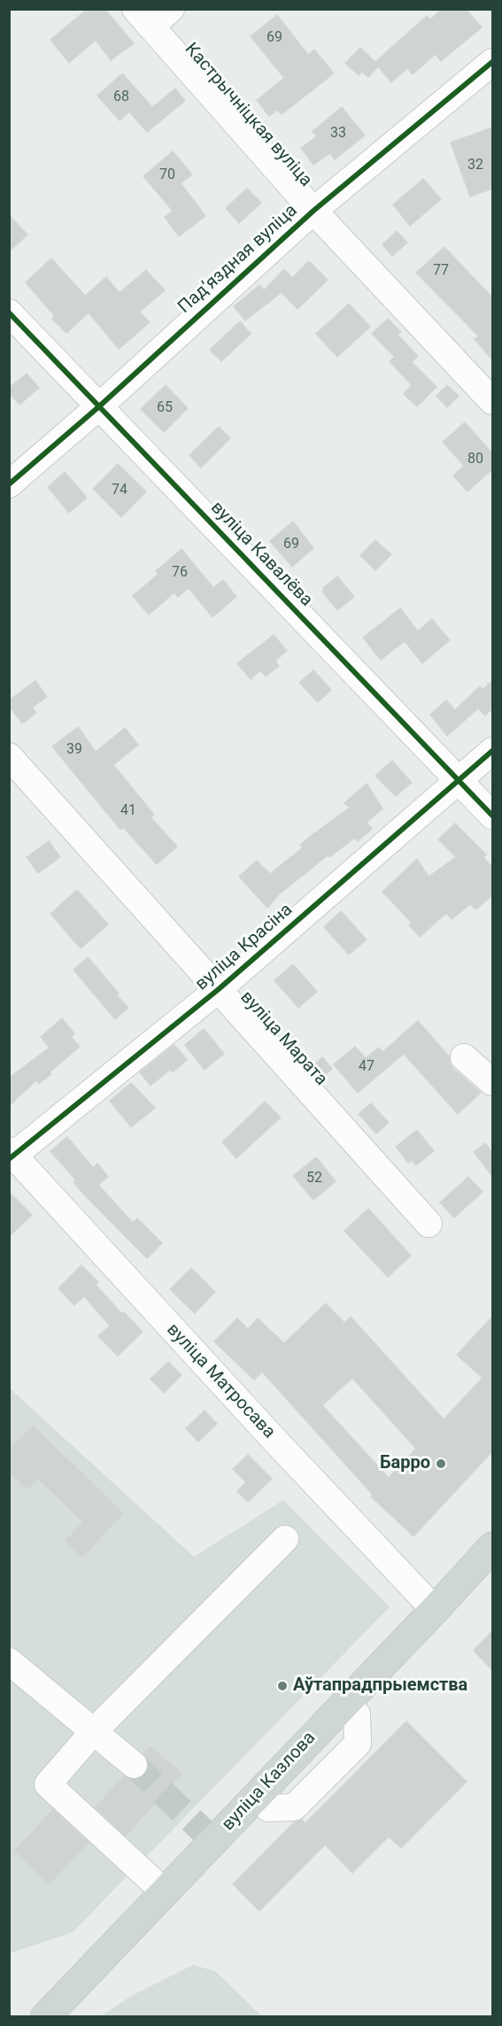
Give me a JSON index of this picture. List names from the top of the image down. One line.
{"streets":{"main road":["вуліца Казлова"],"street":["Кастрычніцкая вуліца","Падʼяздная вуліца","вуліца Кавалёва","вуліца Красіна","вуліца Марата","вуліца Матросава"]},"crossings":[["Кастрычніцкая вуліца","Падʼяздная вуліца"],["Падʼяздная вуліца","вуліца Кавалёва"],["вуліца Кавалёва","вуліца Красіна"],["вуліца Красіна","вуліца Марата"],["вуліца Красіна","вуліца Матросава"],["вуліца Матросава","вуліца Казлова"]],"places":["Барро","Аўтапрадпрыемства"],"house_numbers":["69","68","33","32","70","77","65","80","74","69","76","39","41","47","52"]}
